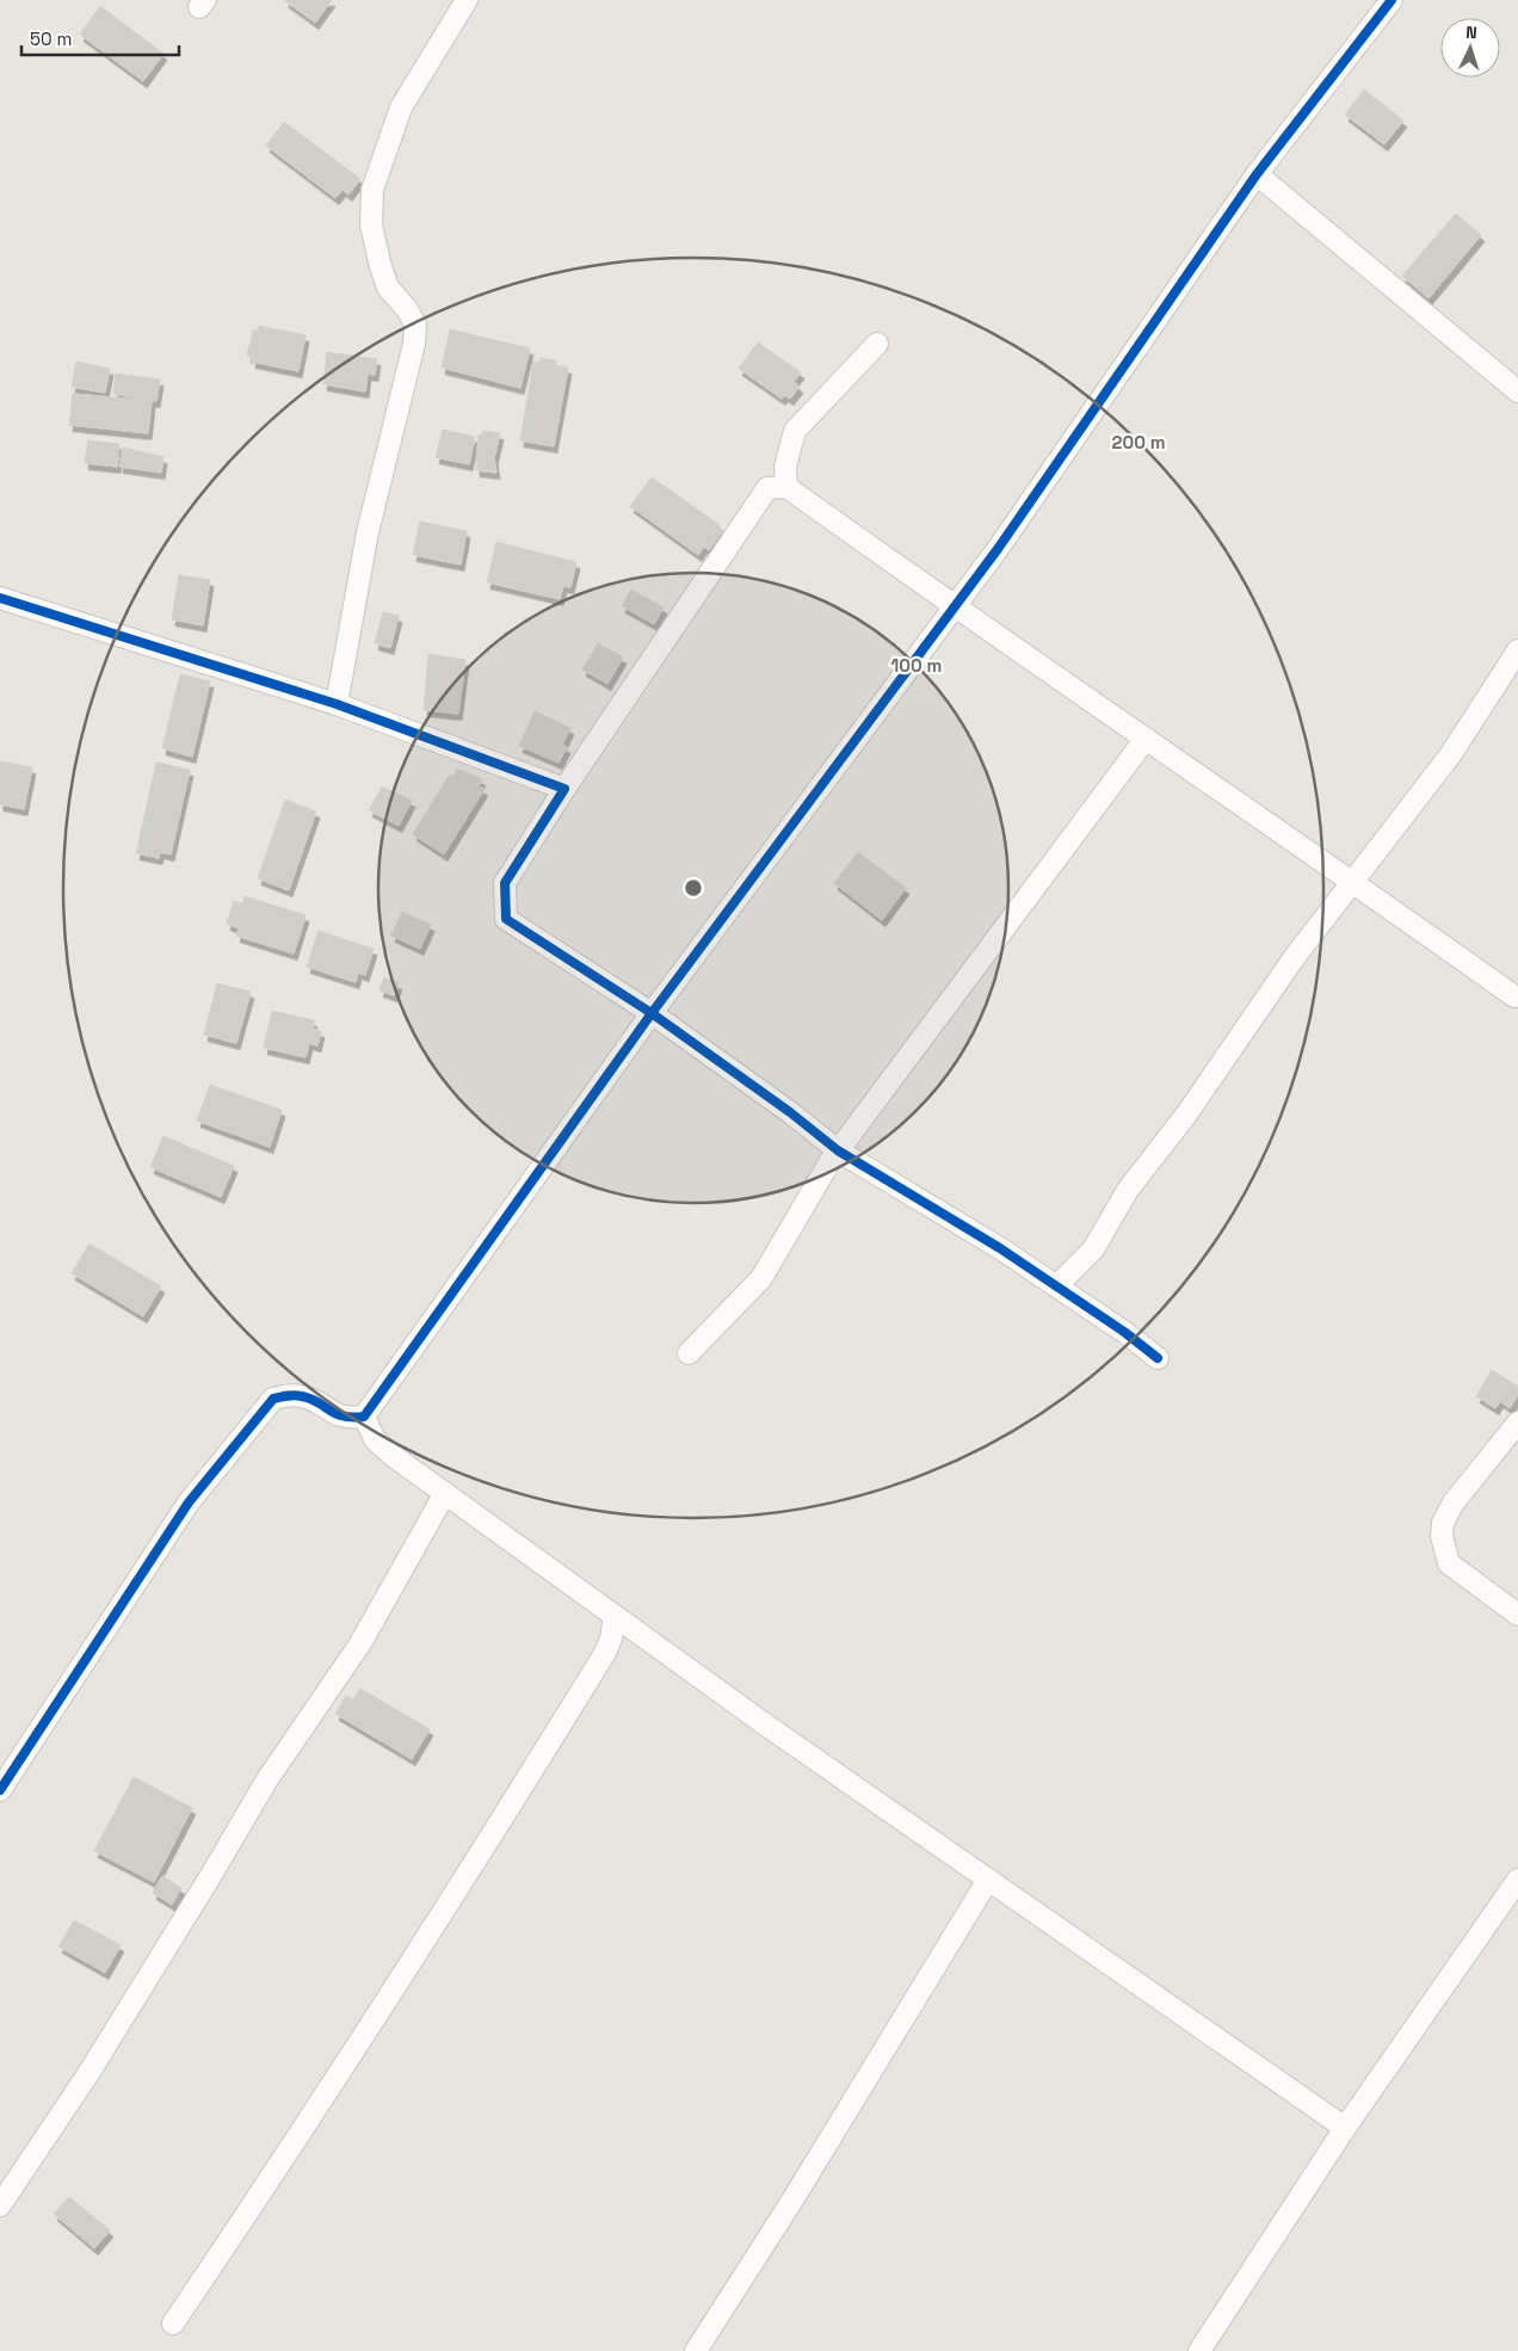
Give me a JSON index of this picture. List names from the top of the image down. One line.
{"scale_bar":"50 m","north":"top","rings":["200 m","100 m"]}
